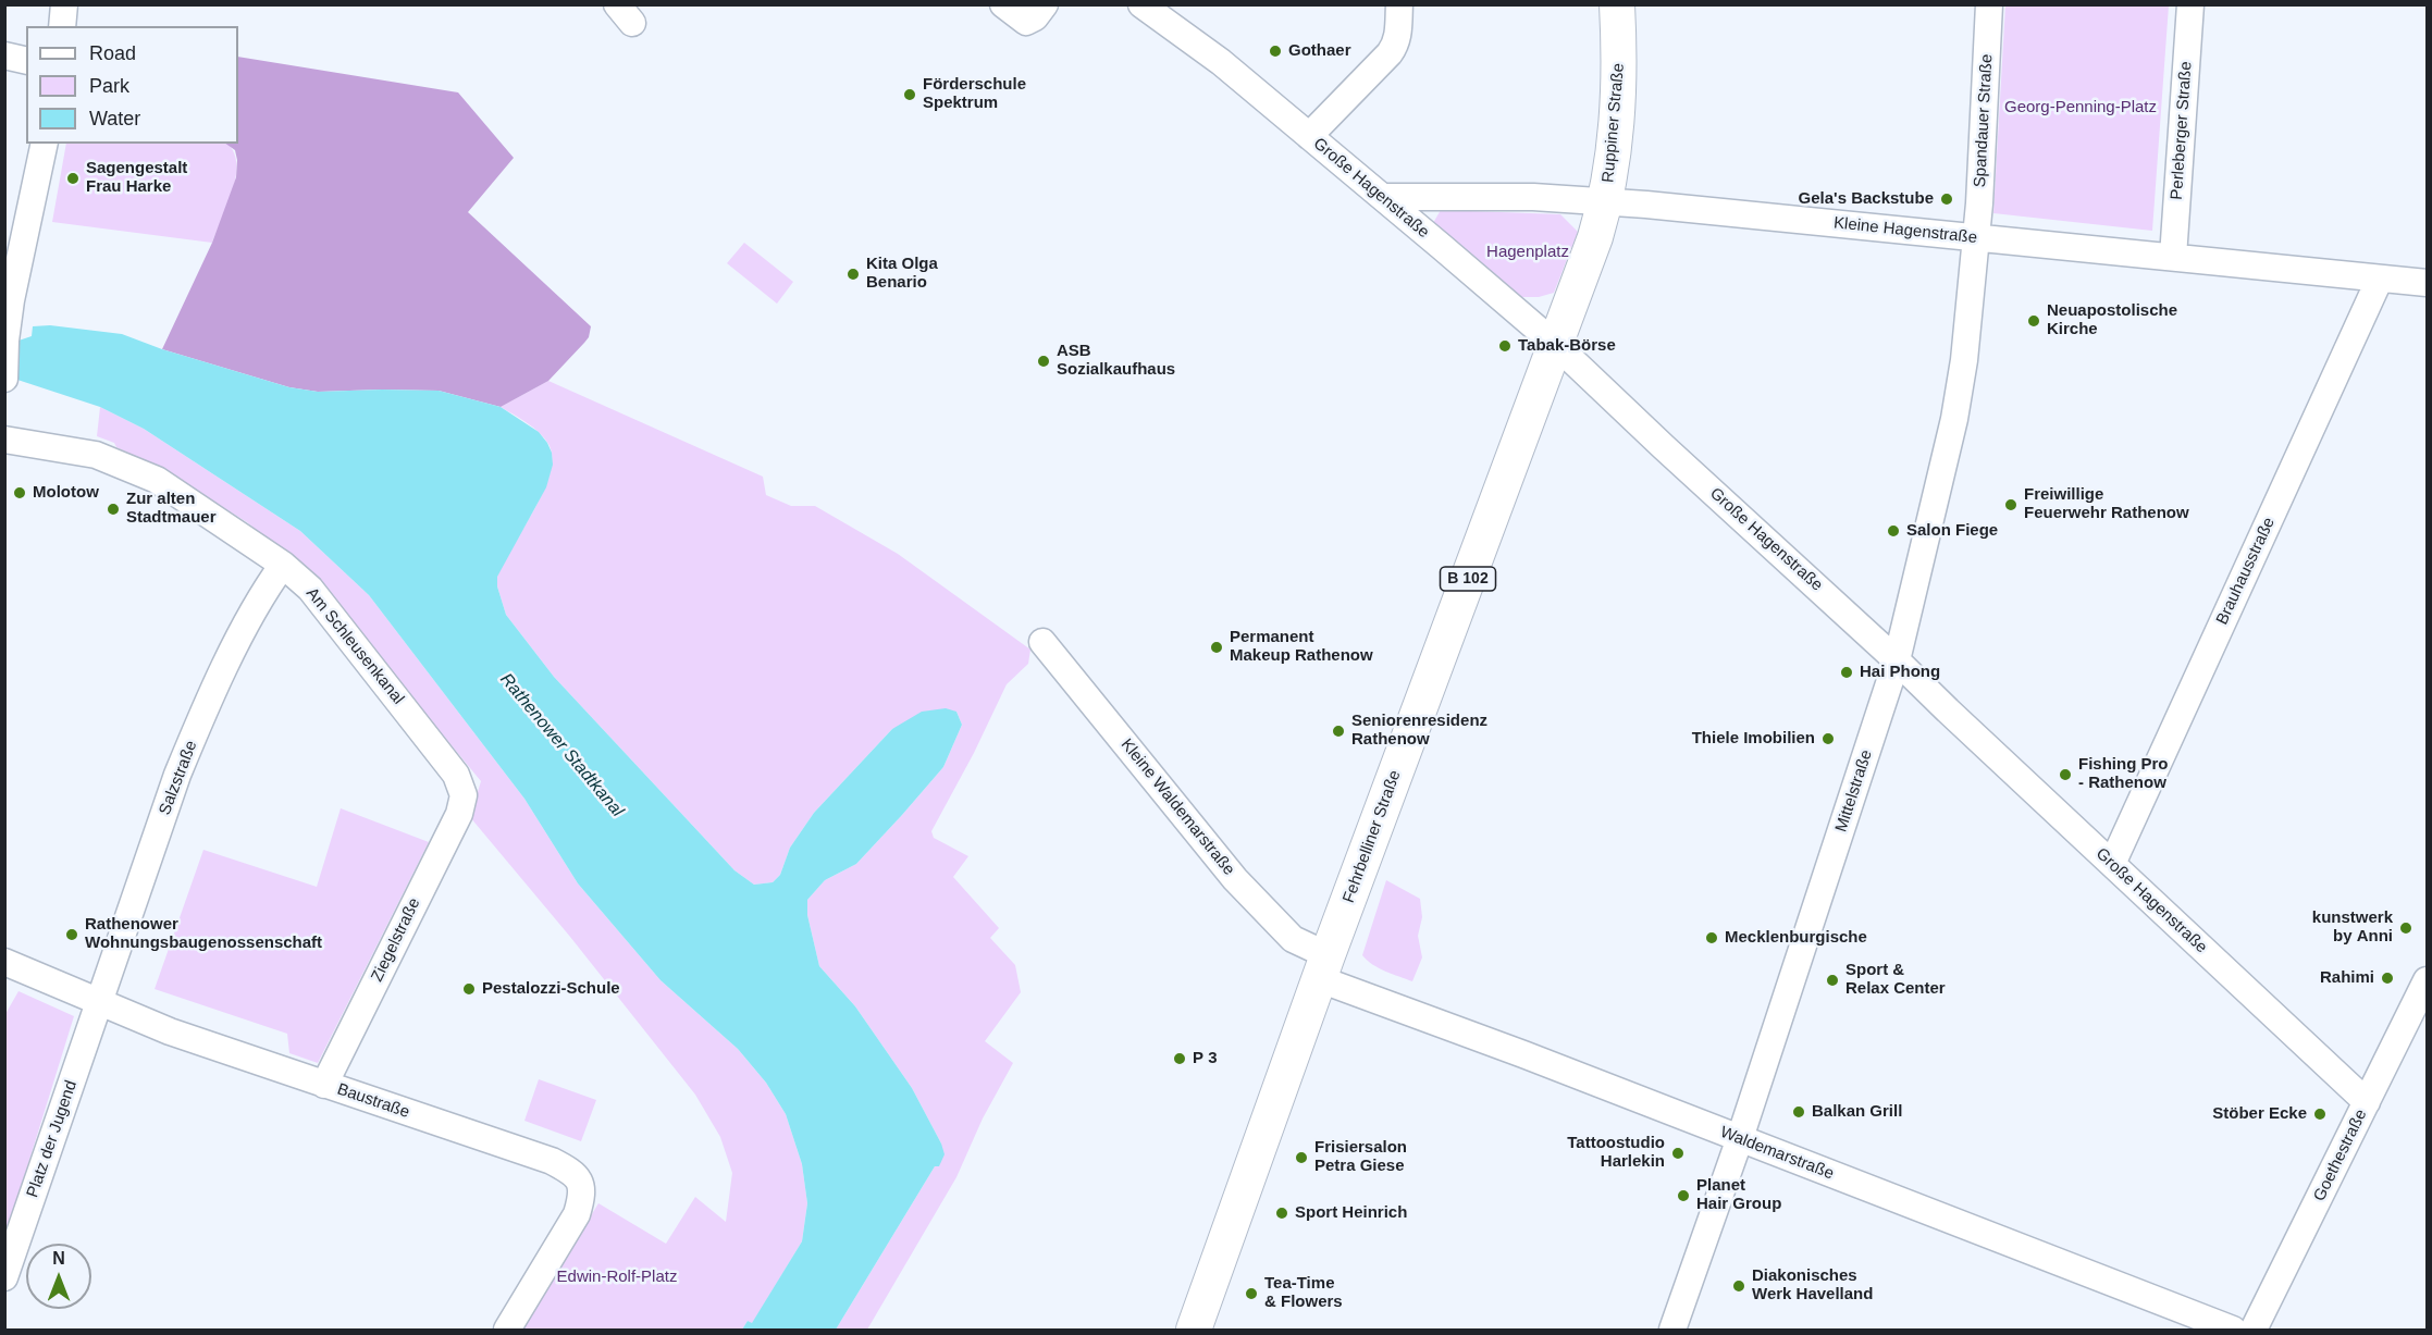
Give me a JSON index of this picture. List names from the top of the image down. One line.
{"streets":{"main road":["Ruppiner Straße","B 102","Fehrbelliner Straße"],"street":["Spandauer Straße","Perleberger Straße","Große Hagenstraße","Kleine Hagenstraße","Brauhausstraße","Am Schleusenkanal","Salzstraße","Mittelstraße","Kleine Waldemarstraße","Ziegelstraße","Baustraße","Platz der Jugend","Waldemarstraße","Goethestraße"]},"crossings":[["Spandauer Straße","Kleine Hagenstraße"],["Spandauer Straße","Mittelstraße"],["Ruppiner Straße","Kleine Hagenstraße"],["Ruppiner Straße","B 102"],["Perleberger Straße","Kleine Hagenstraße"],["Große Hagenstraße","Kleine Hagenstraße"],["Große Hagenstraße","Brauhausstraße"],["Große Hagenstraße","B 102"],["Große Hagenstraße","Mittelstraße"],["Große Hagenstraße","Fehrbelliner Straße"],["Große Hagenstraße","Goethestraße"],["Kleine Hagenstraße","Brauhausstraße"],["Kleine Hagenstraße","B 102"],["Kleine Hagenstraße","Mittelstraße"],["B 102","Fehrbelliner Straße"],["Am Schleusenkanal","Salzstraße"],["Am Schleusenkanal","Ziegelstraße"],["Salzstraße","Baustraße"],["Salzstraße","Platz der Jugend"],["Mittelstraße","Waldemarstraße"],["Kleine Waldemarstraße","Fehrbelliner Straße"],["Kleine Waldemarstraße","Waldemarstraße"],["Fehrbelliner Straße","Waldemarstraße"],["Ziegelstraße","Baustraße"],["Baustraße","Platz der Jugend"]],"water":["Rathenower Stadtkanal"],"parks":["Georg-Penning-Platz","Hagenplatz","Edwin-Rolf-Platz"],"places":["Gothaer","Förderschule Spektrum","Sagengestalt Frau Harke","Gela's Backstube","Kita Olga Benario","Neuapostolische Kirche","Tabak-Börse","ASB Sozialkaufhaus","Molotow","Freiwillige Feuerwehr Rathenow","Zur alten Stadtmauer","Salon Fiege","Permanent Makeup Rathenow","Hai Phong","Seniorenresidenz Rathenow","Thiele Imobilien","Fishing Pro - Rathenow","kunstwerk by Anni","Rathenower Wohnungsbaugenossenschaft","Mecklenburgische","Rahimi","Sport & Relax Center","Pestalozzi-Schule","P 3","Balkan Grill","Stöber Ecke","Tattoostudio Harlekin","Frisiersalon Petra Giese","Planet Hair Group","Sport Heinrich","Diakonisches Werk Havelland","Tea-Time & Flowers"],"legend":["Road","Park","Water"],"north":"top"}
